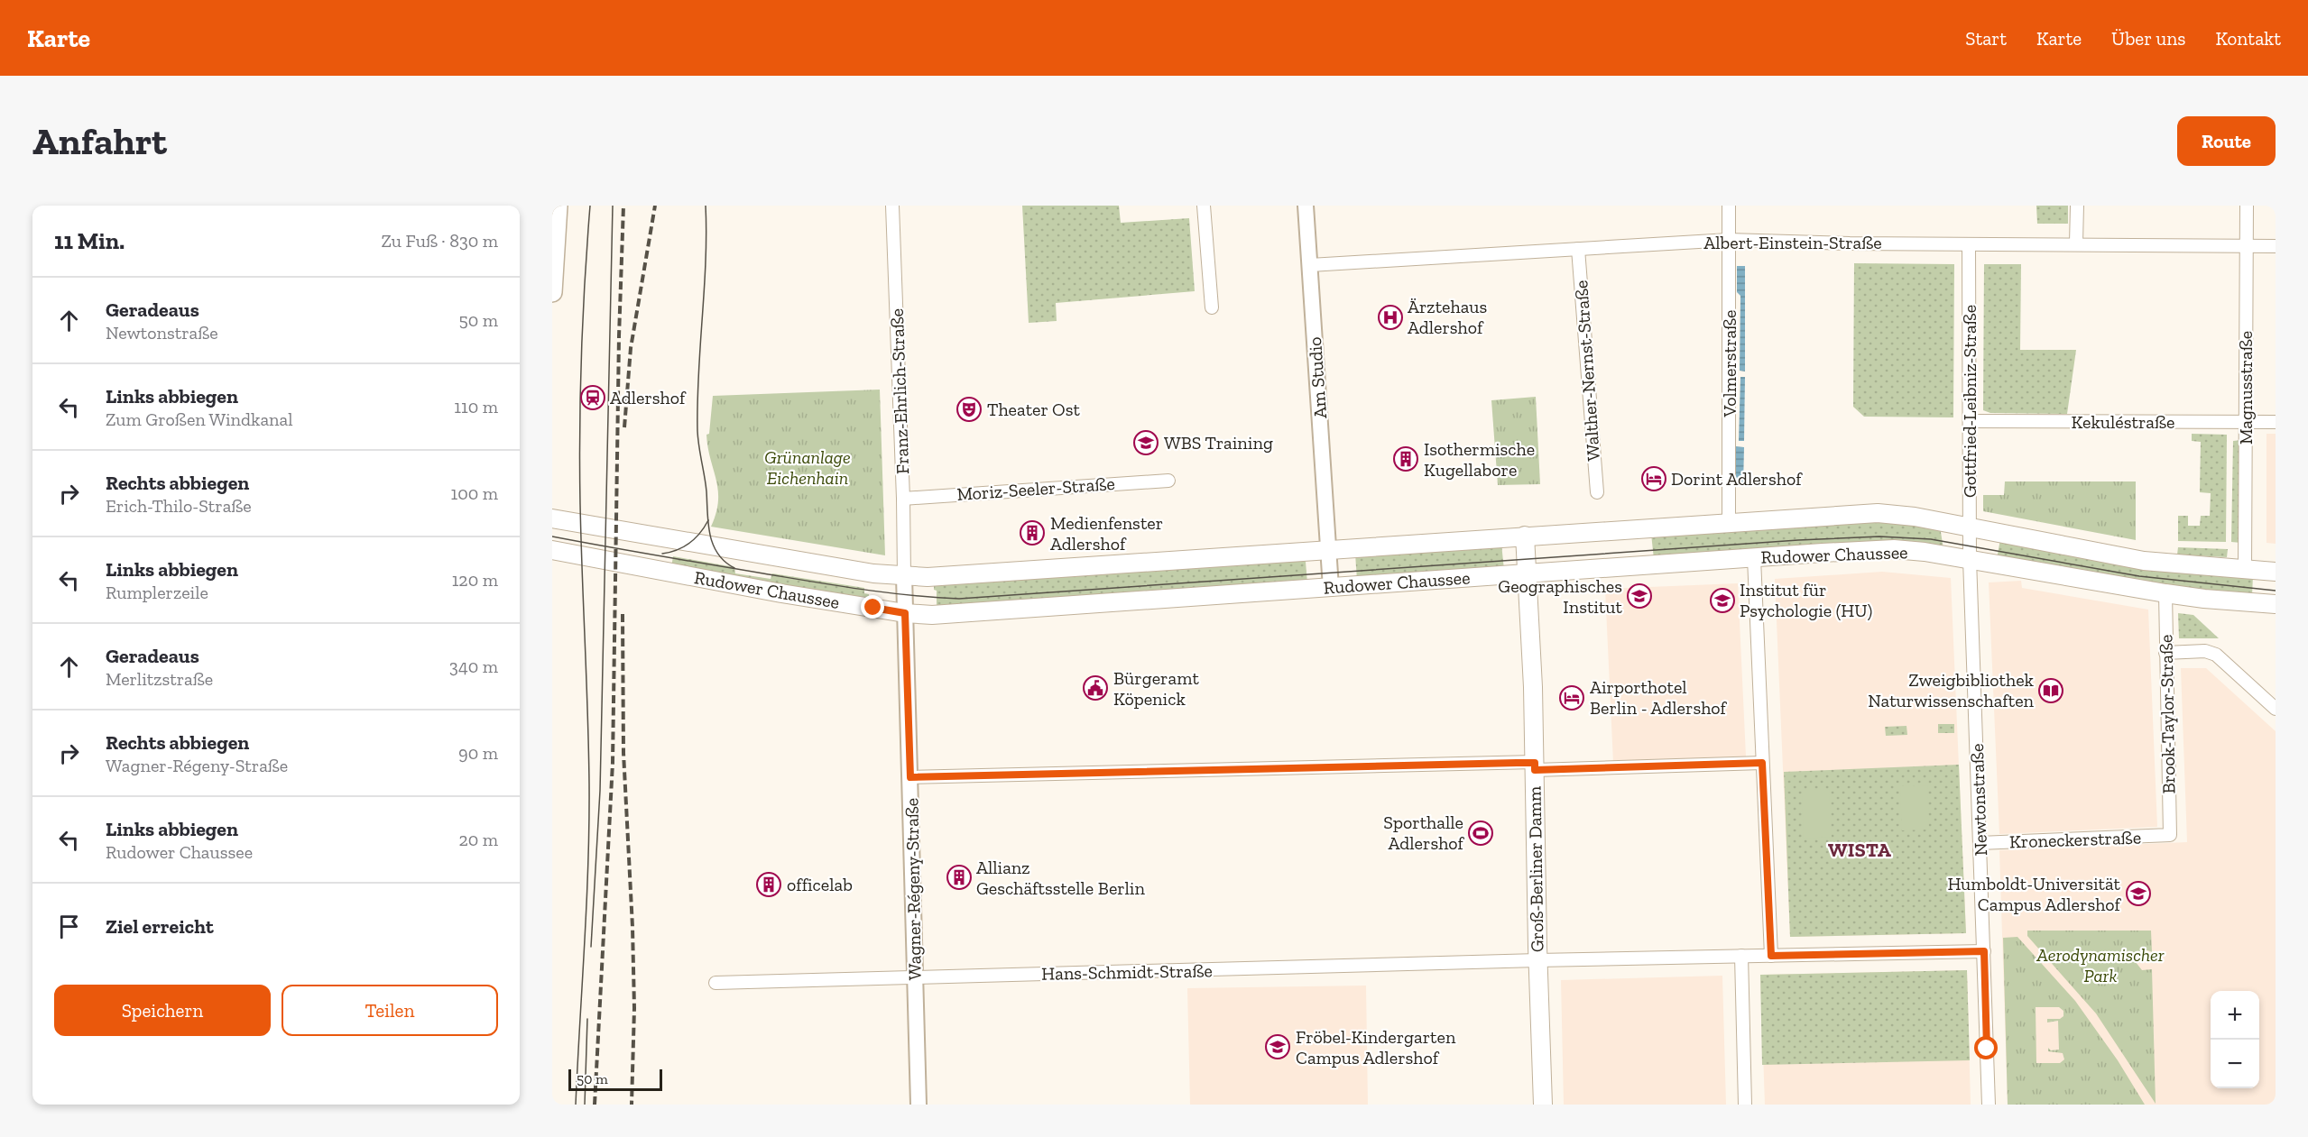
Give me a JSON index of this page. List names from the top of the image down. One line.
{"streets":{"main road":["Rudower Chaussee","Groß-Berliner Damm"],"street":["Albert-Einstein-Straße","Volmerstraße","Walther-Nernst-Straße","Am Studio","Magnusstraße","Franz-Ehrlich-Straße","Gottfried-Leibniz-Straße","Kekuléstraße","Moriz-Seeler-Straße","Brook-Taylor-Straße","Newtonstraße","Kroneckerstraße","Wagner-Régeny-Straße","Hans-Schmidt-Straße"]},"crossings":[["Albert-Einstein-Straße","Volmerstraße"],["Albert-Einstein-Straße","Walther-Nernst-Straße"],["Albert-Einstein-Straße","Am Studio"],["Albert-Einstein-Straße","Magnusstraße"],["Albert-Einstein-Straße","Gottfried-Leibniz-Straße"],["Volmerstraße","Rudower Chaussee"],["Am Studio","Rudower Chaussee"],["Magnusstraße","Kekuléstraße"],["Magnusstraße","Rudower Chaussee"],["Franz-Ehrlich-Straße","Moriz-Seeler-Straße"],["Franz-Ehrlich-Straße","Rudower Chaussee"],["Franz-Ehrlich-Straße","Wagner-Régeny-Straße"],["Gottfried-Leibniz-Straße","Kekuléstraße"],["Gottfried-Leibniz-Straße","Rudower Chaussee"],["Gottfried-Leibniz-Straße","Newtonstraße"],["Rudower Chaussee","Brook-Taylor-Straße"],["Rudower Chaussee","Newtonstraße"],["Rudower Chaussee","Groß-Berliner Damm"],["Rudower Chaussee","Wagner-Régeny-Straße"],["Brook-Taylor-Straße","Kroneckerstraße"],["Newtonstraße","Kroneckerstraße"],["Newtonstraße","Hans-Schmidt-Straße"],["Groß-Berliner Damm","Hans-Schmidt-Straße"],["Wagner-Régeny-Straße","Hans-Schmidt-Straße"]],"districts":["WISTA"],"parks":["Grünanlage Eichenhain","Aerodynamischer Park"],"places":{"hospital":["Ärztehaus Adlershof"],"station":["Adlershof"],"theatre":["Theater Ost"],"school or university":["WBS Training","Geographisches Institut","Institut für Psychologie (HU)","Humboldt-Universität Campus Adlershof","Fröbel-Kindergarten Campus Adlershof"],"building":["Isothermische Kugellabore","Medienfenster Adlershof","Allianz Geschäftsstelle Berlin","officelab"],"hotel":["Dorint Adlershof","Airporthotel Berlin - Adlershof"],"public building":["Bürgeramt Köpenick"],"library":["Zweigbibliothek Naturwissenschaften"],"sports":["Sporthalle Adlershof"]},"scale_bar":"50 m","page":{"header":"Karte","nav":["Start","Karte","Über uns","Kontakt"],"buttons":["Route",["Speichern","Teilen"]],"title":"Anfahrt","heading":["11 Min.","Zu Fuß · 830 m"],"list":[["Geradeaus","Newtonstraße","50 m"],["Links abbiegen","Zum Großen Windkanal","110 m"],["Rechts abbiegen","Erich-Thilo-Straße","100 m"],["Links abbiegen","Rumplerzeile","120 m"],["Geradeaus","Merlitzstraße","340 m"],["Rechts abbiegen","Wagner-Régeny-Straße","90 m"],["Links abbiegen","Rudower Chaussee","20 m"],"Ziel erreicht"],"map_buttons":["+","−"],"scale":"50 m"}}
